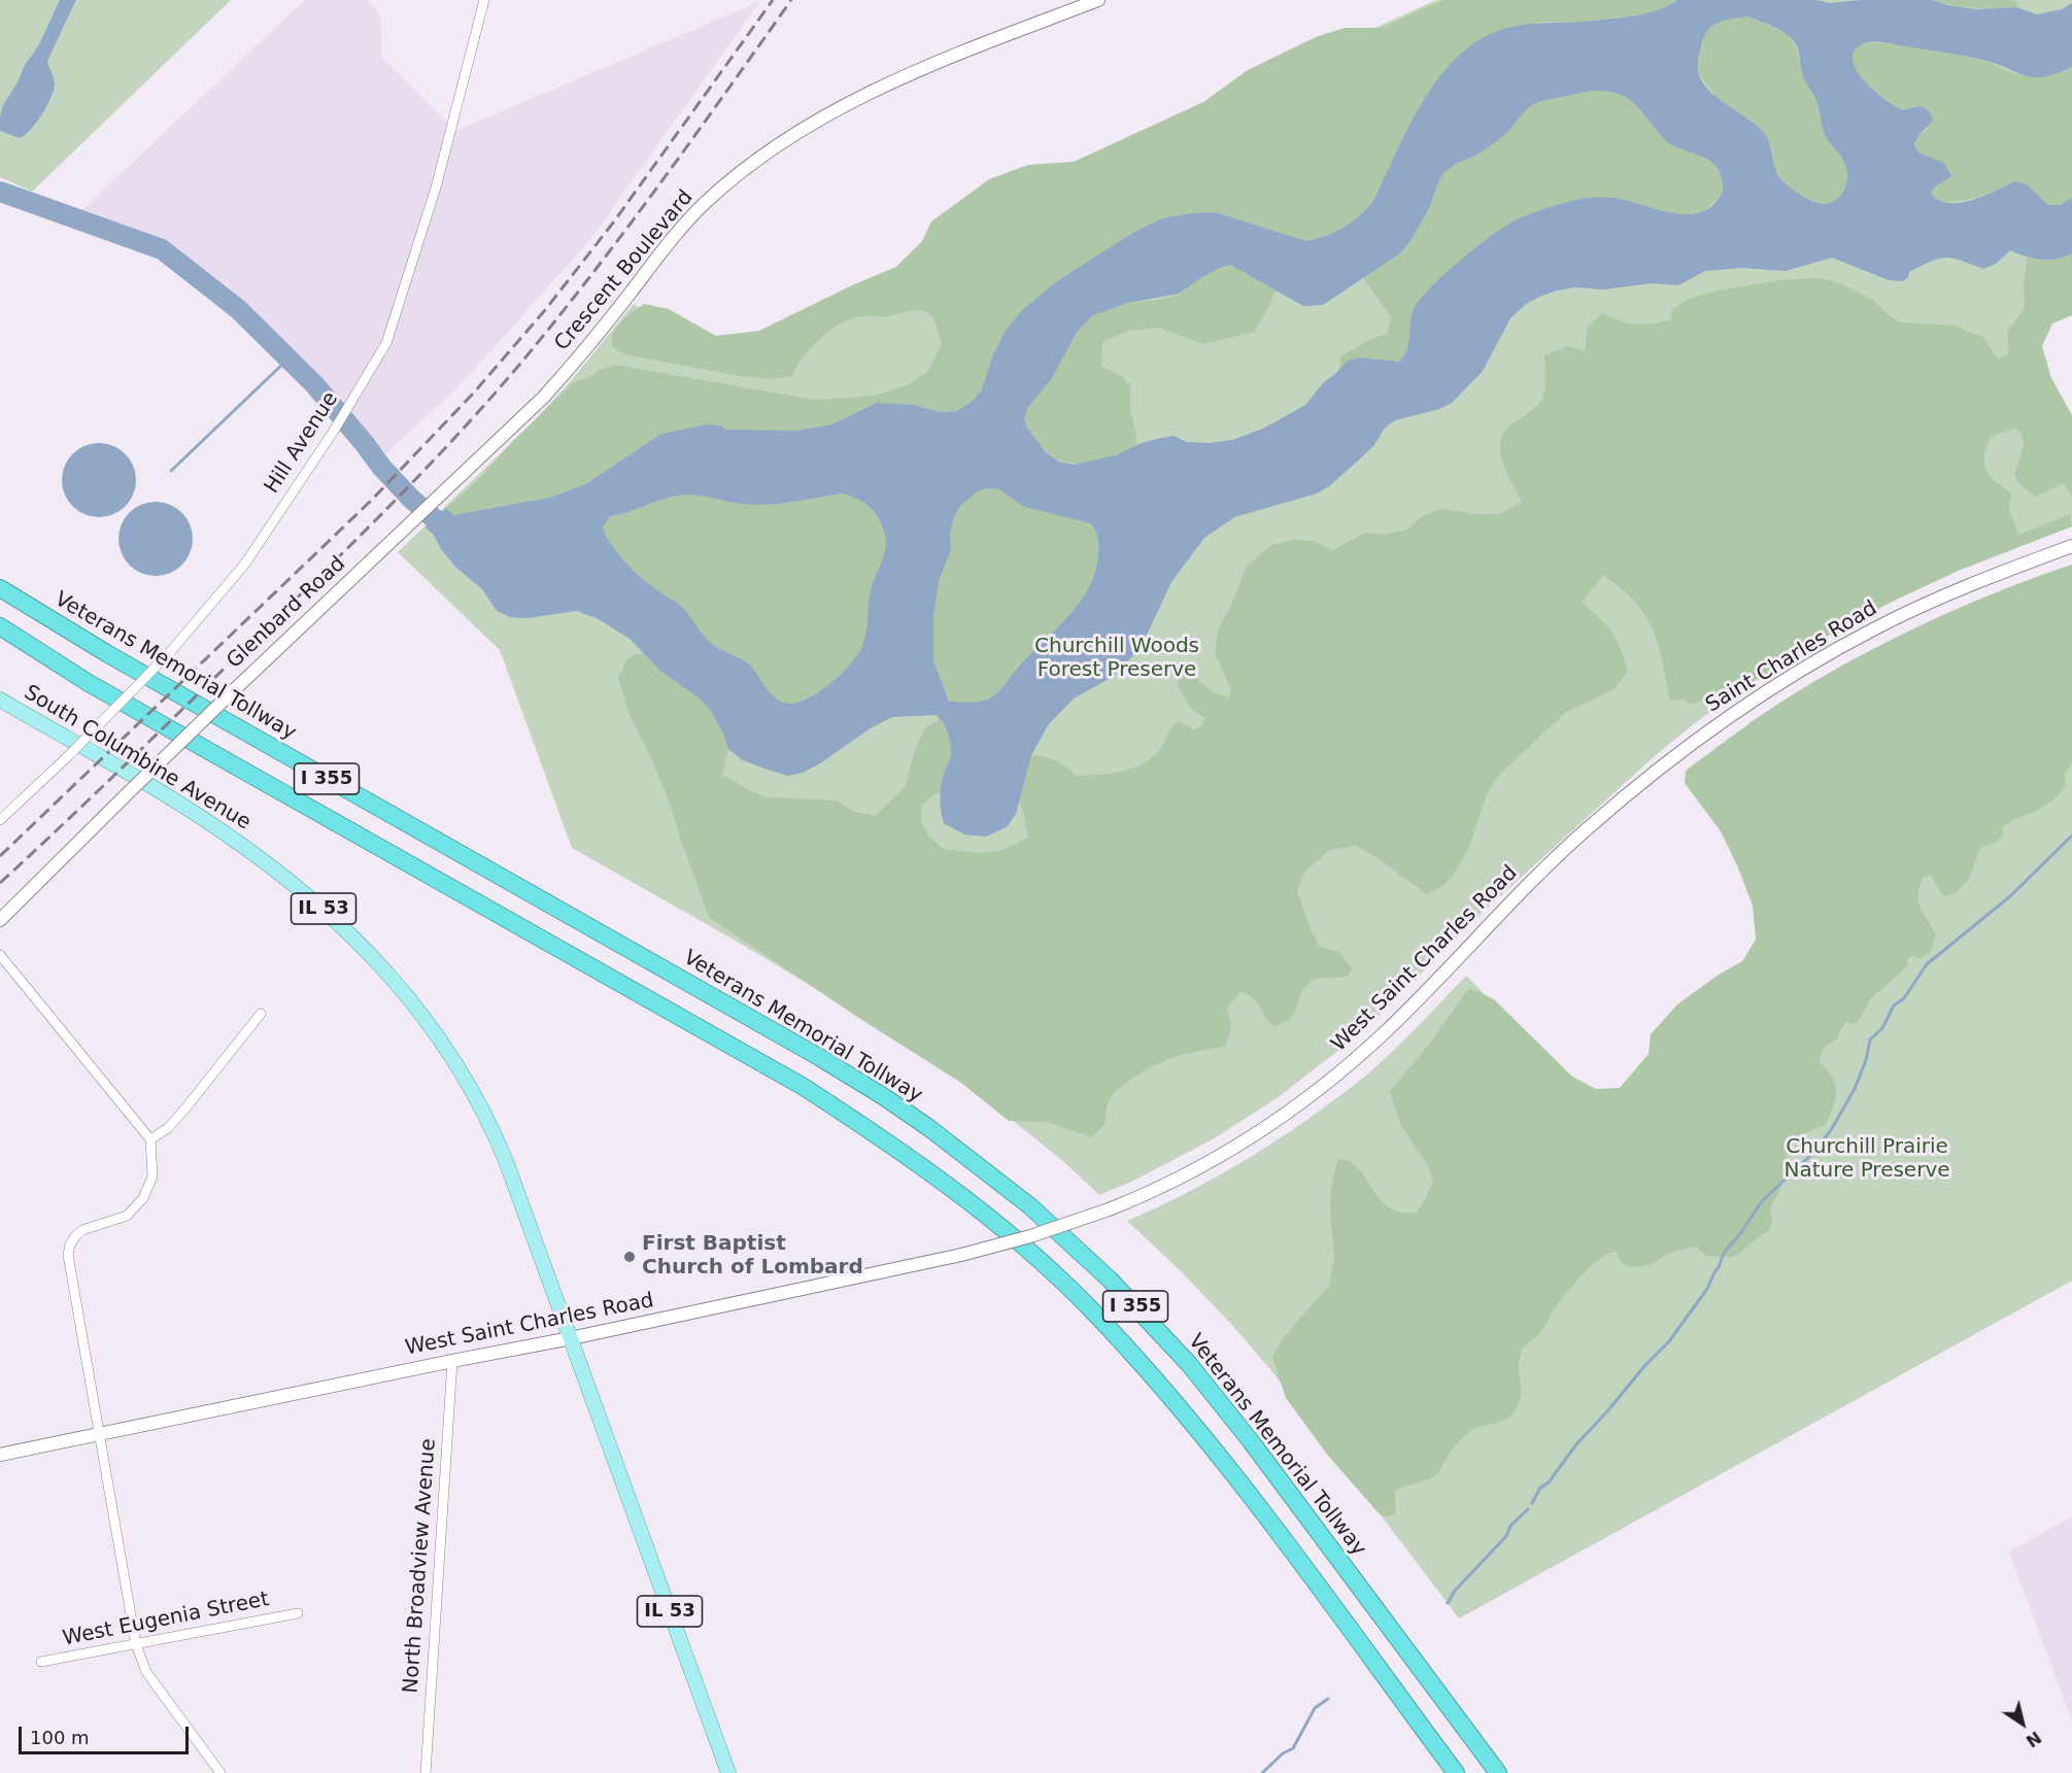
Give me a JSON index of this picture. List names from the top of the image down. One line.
{"streets":{"highway":["Veterans Memorial Tollway","I 355"],"main road":["Crescent Boulevard","Glenbard Road","Saint Charles Road","South Columbine Avenue","IL 53","West Saint Charles Road"],"street":["Hill Avenue","North Broadview Avenue","West Eugenia Street"]},"crossings":[["Crescent Boulevard","Glenbard Road"],["Saint Charles Road","West Saint Charles Road"],["South Columbine Avenue","IL 53"],["South Columbine Avenue","West Saint Charles Road"],["IL 53","West Saint Charles Road"],["West Saint Charles Road","North Broadview Avenue"]],"parks":["Churchill Woods Forest Preserve","Churchill Prairie Nature Preserve"],"places":["First Baptist Church of Lombard"],"scale_bar":"100 m","north":"bottom right"}
